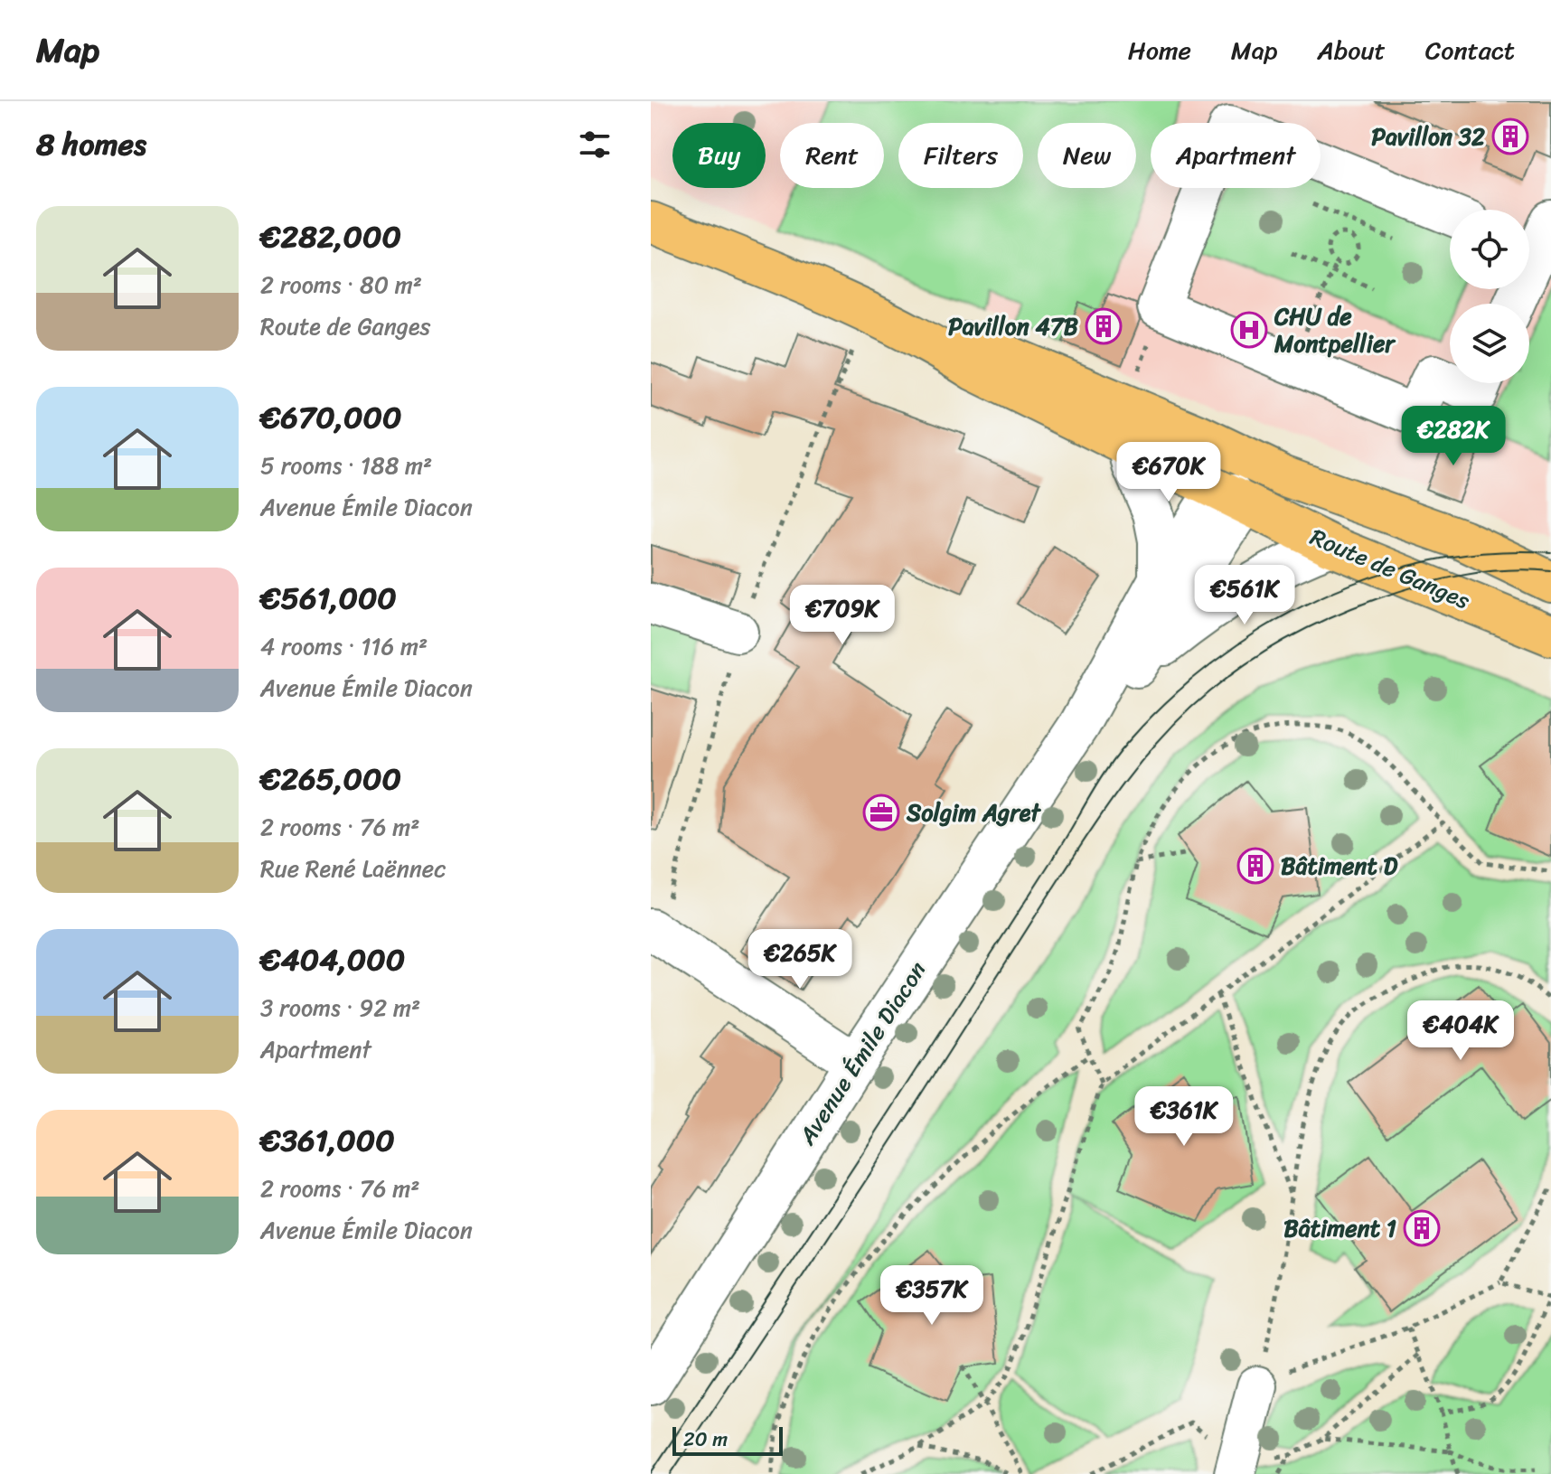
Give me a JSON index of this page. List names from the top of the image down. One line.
{"streets":{"main road":["Route de Ganges"],"street":["Avenue Émile Diacon"]},"crossings":[["Route de Ganges","Avenue Émile Diacon"]],"places":{"building":["Pavillon 32","Pavillon 47B","Bâtiment D","Bâtiment 1"],"hospital":["CHU de Montpellier"],"office":["Solgim Agret"]},"scale_bar":"20 m","page":{"header":"Map","nav":["Home","Map","About","Contact"],"heading":"8 homes","chip":["Buy","Rent","Filters","New","Apartment"],"list":[{"name":"€282,000","note":"2 rooms · 80 m² · Route de Ganges"},{"name":"€670,000","note":"5 rooms · 188 m² · Avenue Émile Diacon"},{"name":"€561,000","note":"4 rooms · 116 m² · Avenue Émile Diacon"},{"name":"€265,000","note":"2 rooms · 76 m² · Rue René Laënnec"},{"name":"€404,000","note":"3 rooms · 92 m² · Apartment"},{"name":"€361,000","note":"2 rooms · 76 m² · Avenue Émile Diacon"}],"price":["€282K","€670K","€561K","€709K","€265K","€404K","€361K","€357K"],"scale":"20 m"}}
